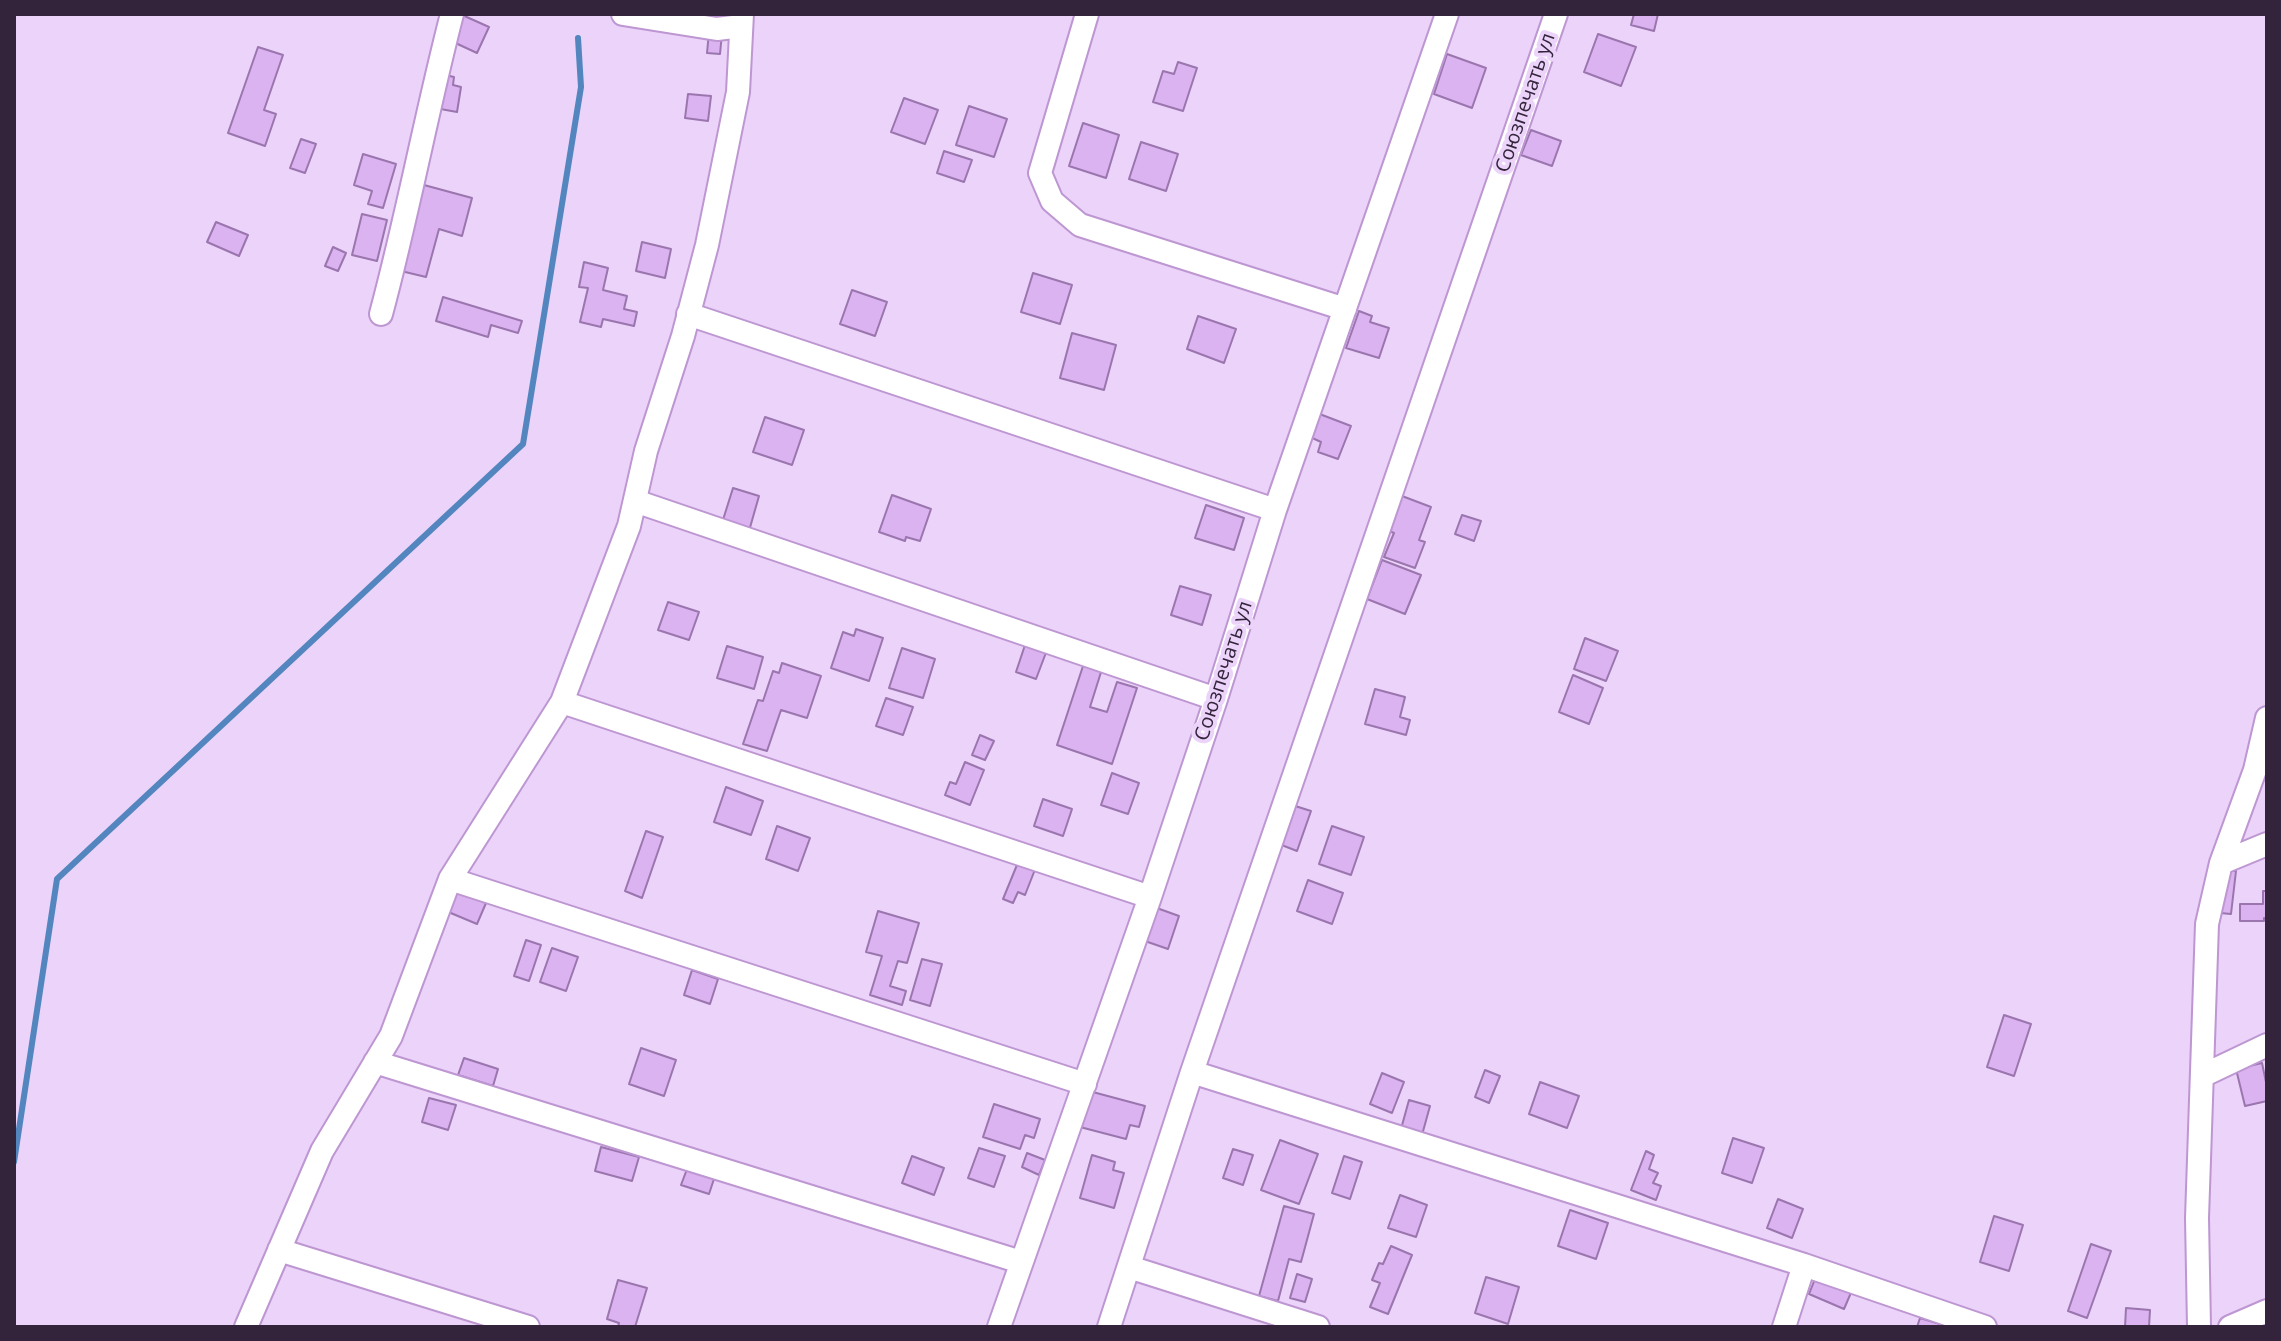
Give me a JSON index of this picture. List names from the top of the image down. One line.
{"streets":{"street":["Союзпечать ул"]}}
